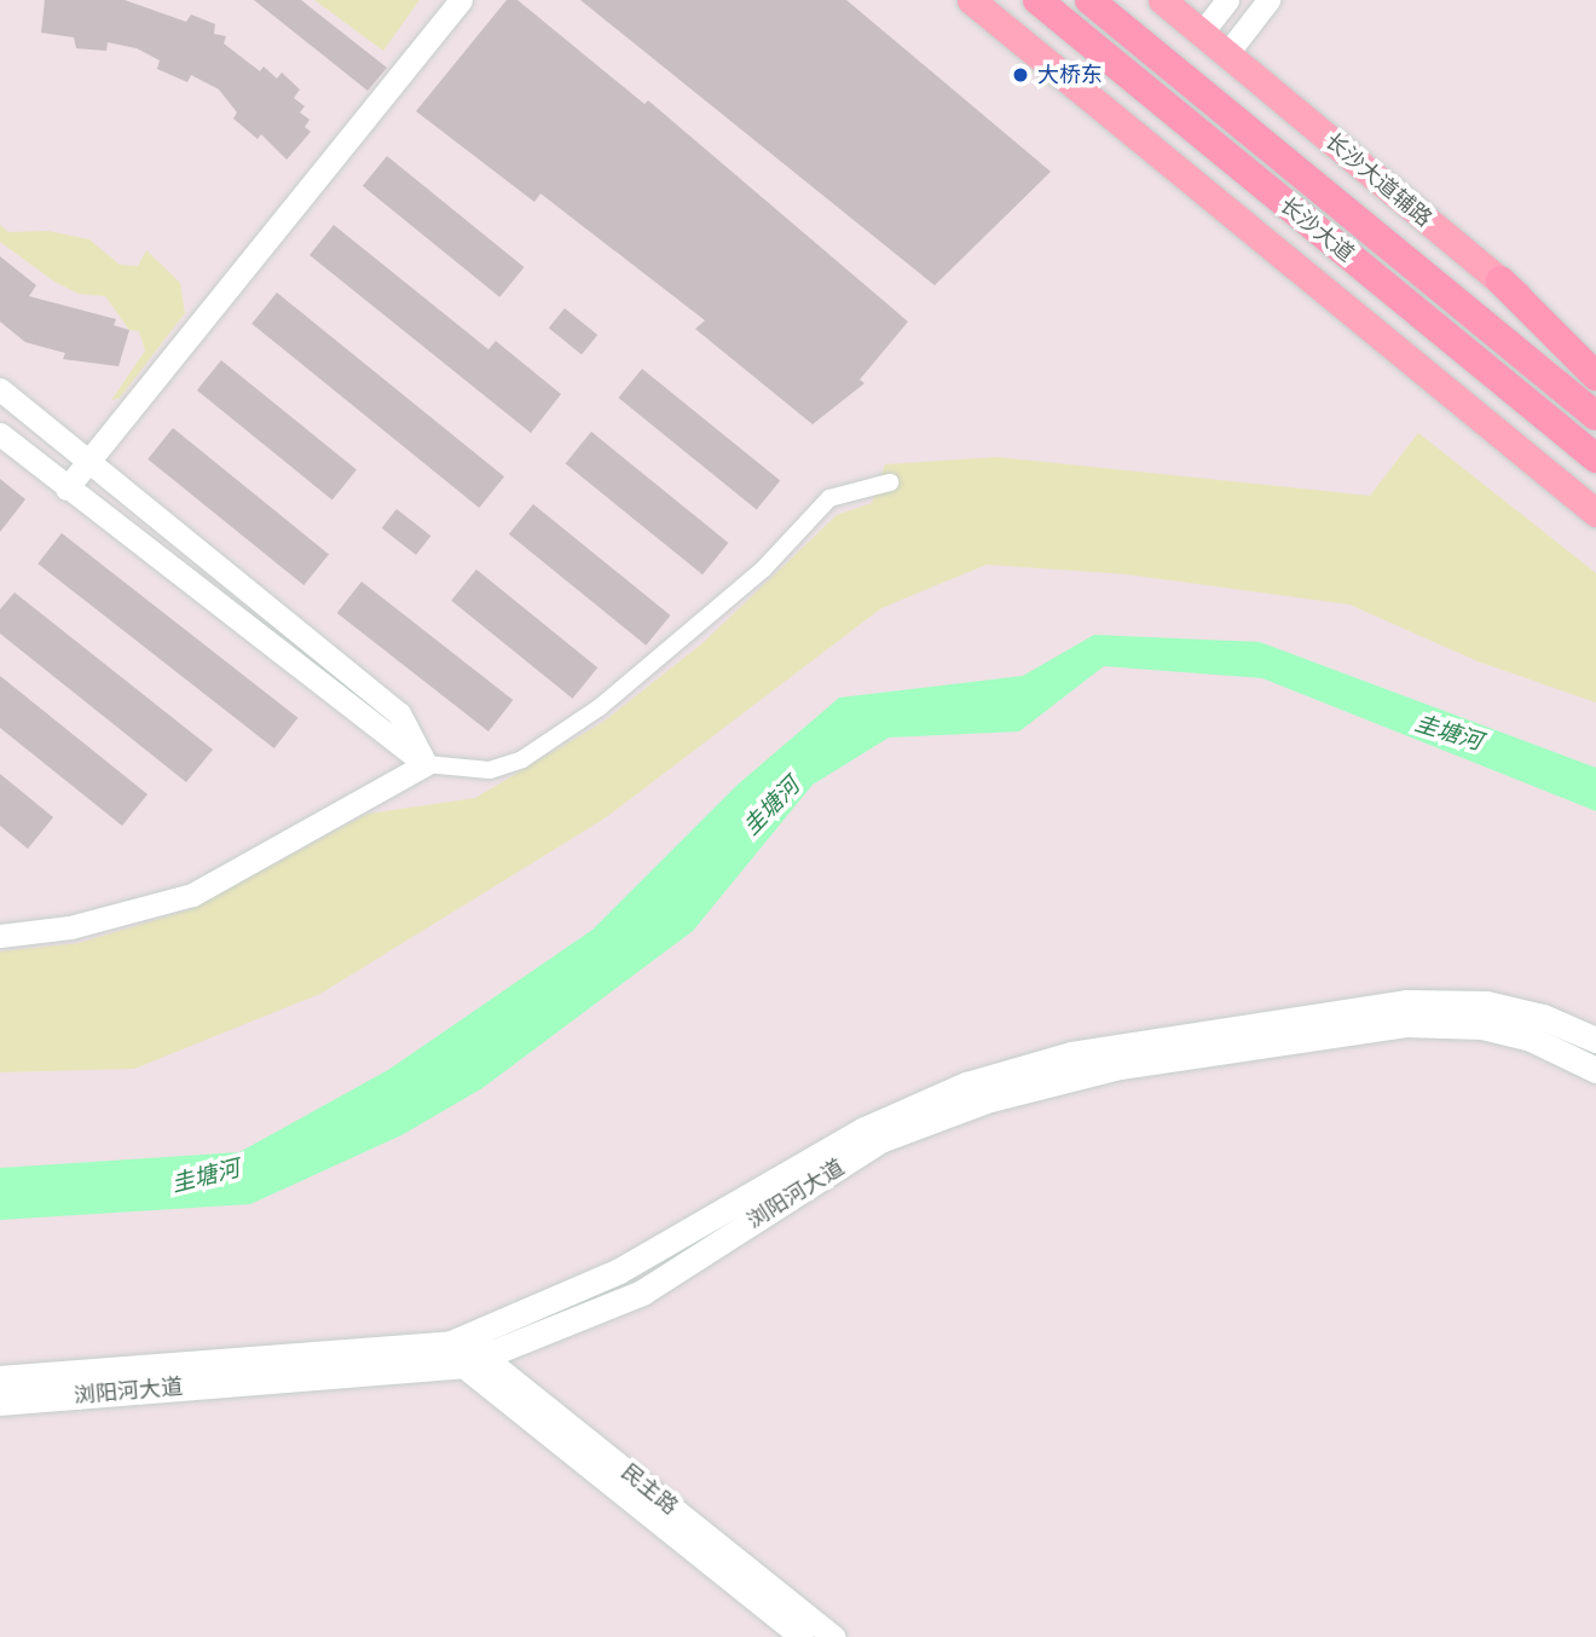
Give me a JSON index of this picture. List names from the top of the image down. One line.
{"streets":{"highway":["长沙大道"],"main road":["长沙大道辅路","浏阳河大道"],"street":["民主路"]},"crossings":[["浏阳河大道","民主路"]],"water":["圭塘河"],"places":["大桥东"]}
